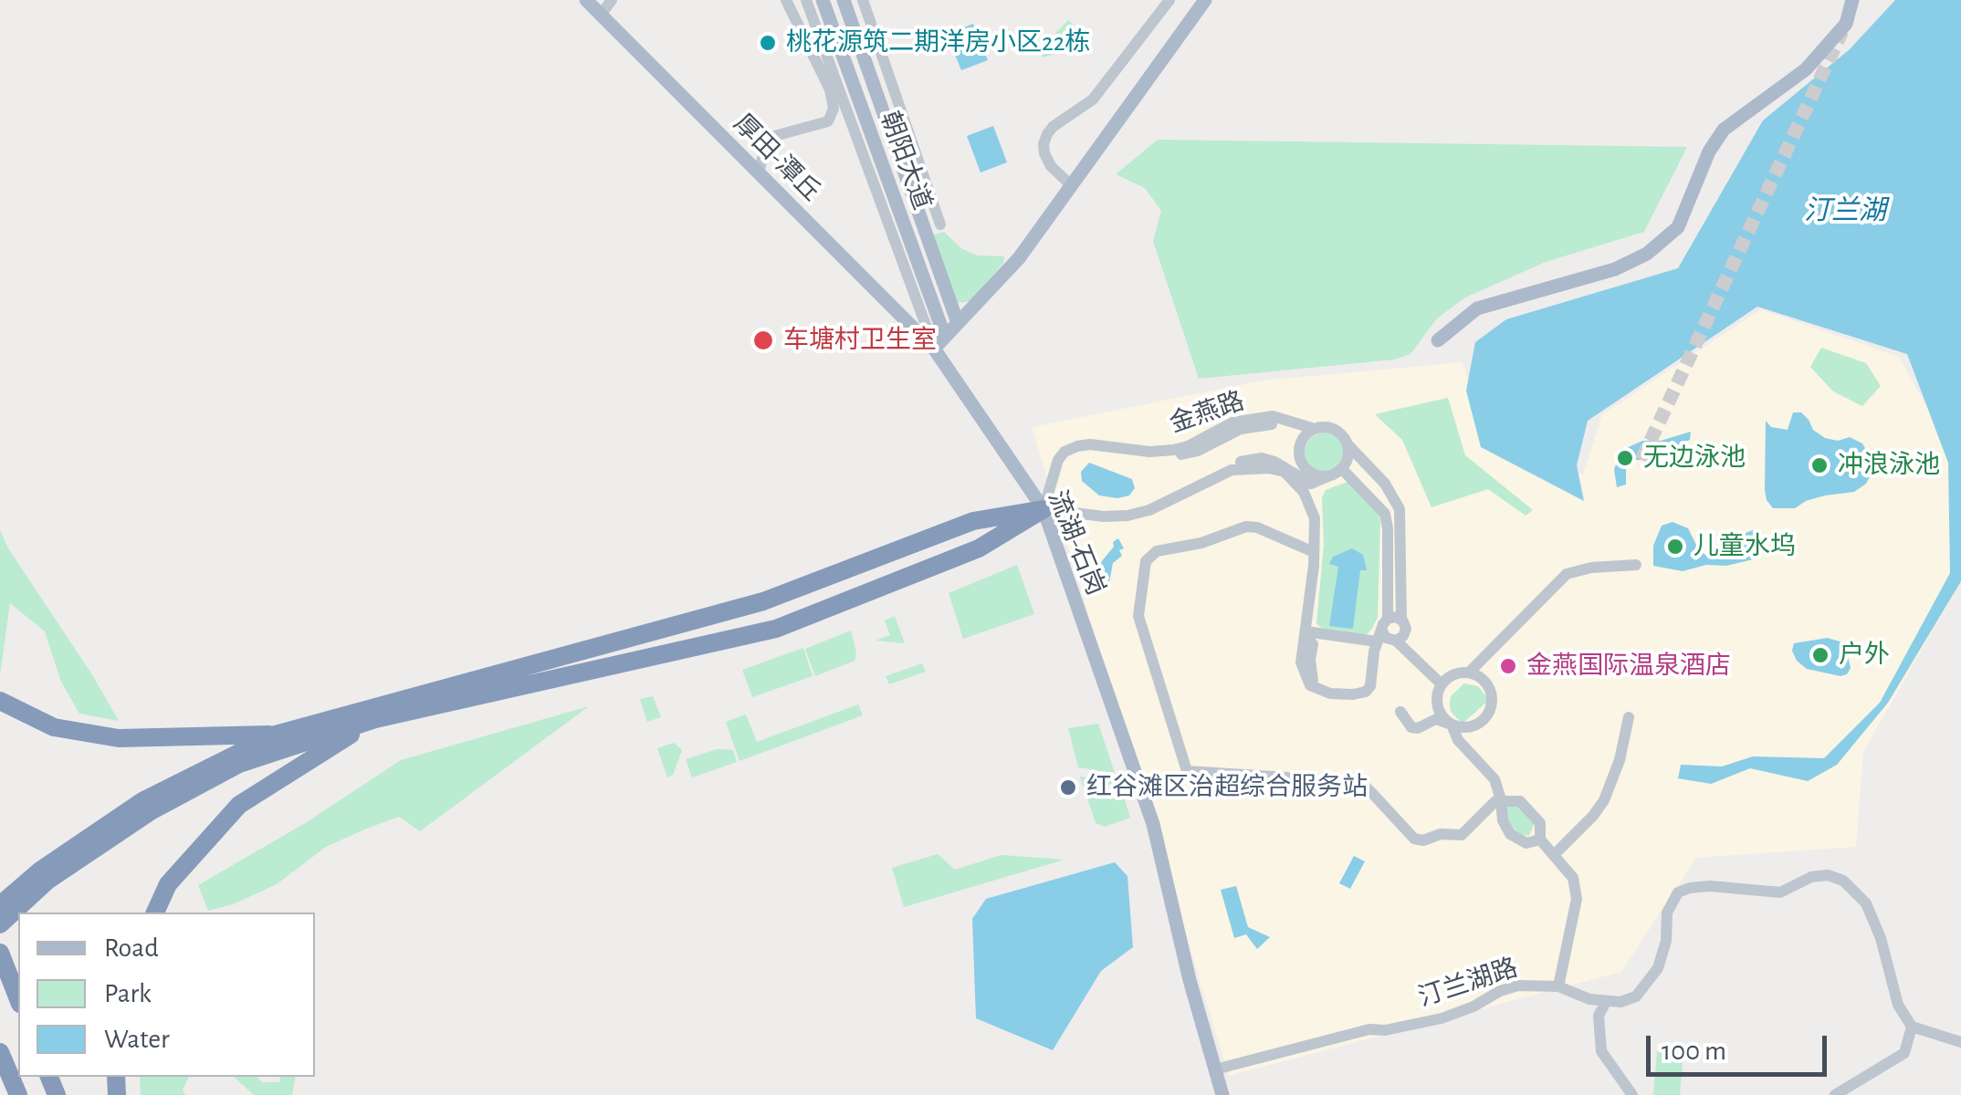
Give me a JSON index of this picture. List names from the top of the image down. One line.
{"streets":{"main road":["厚田-潭丘","朝阳大道","流湖-石岗"],"street":["金燕路","汀兰湖路"]},"crossings":[["厚田-潭丘","流湖-石岗"],["金燕路","流湖-石岗"],["流湖-石岗","汀兰湖路"]],"water":["汀兰湖"],"places":["桃花源筑二期洋房小区22栋","车塘村卫生室","无边泳池","冲浪泳池","儿童水坞","户外","金燕国际温泉酒店","红谷滩区治超综合服务站"],"legend":["Road","Park","Water"],"scale_bar":"100 m"}
